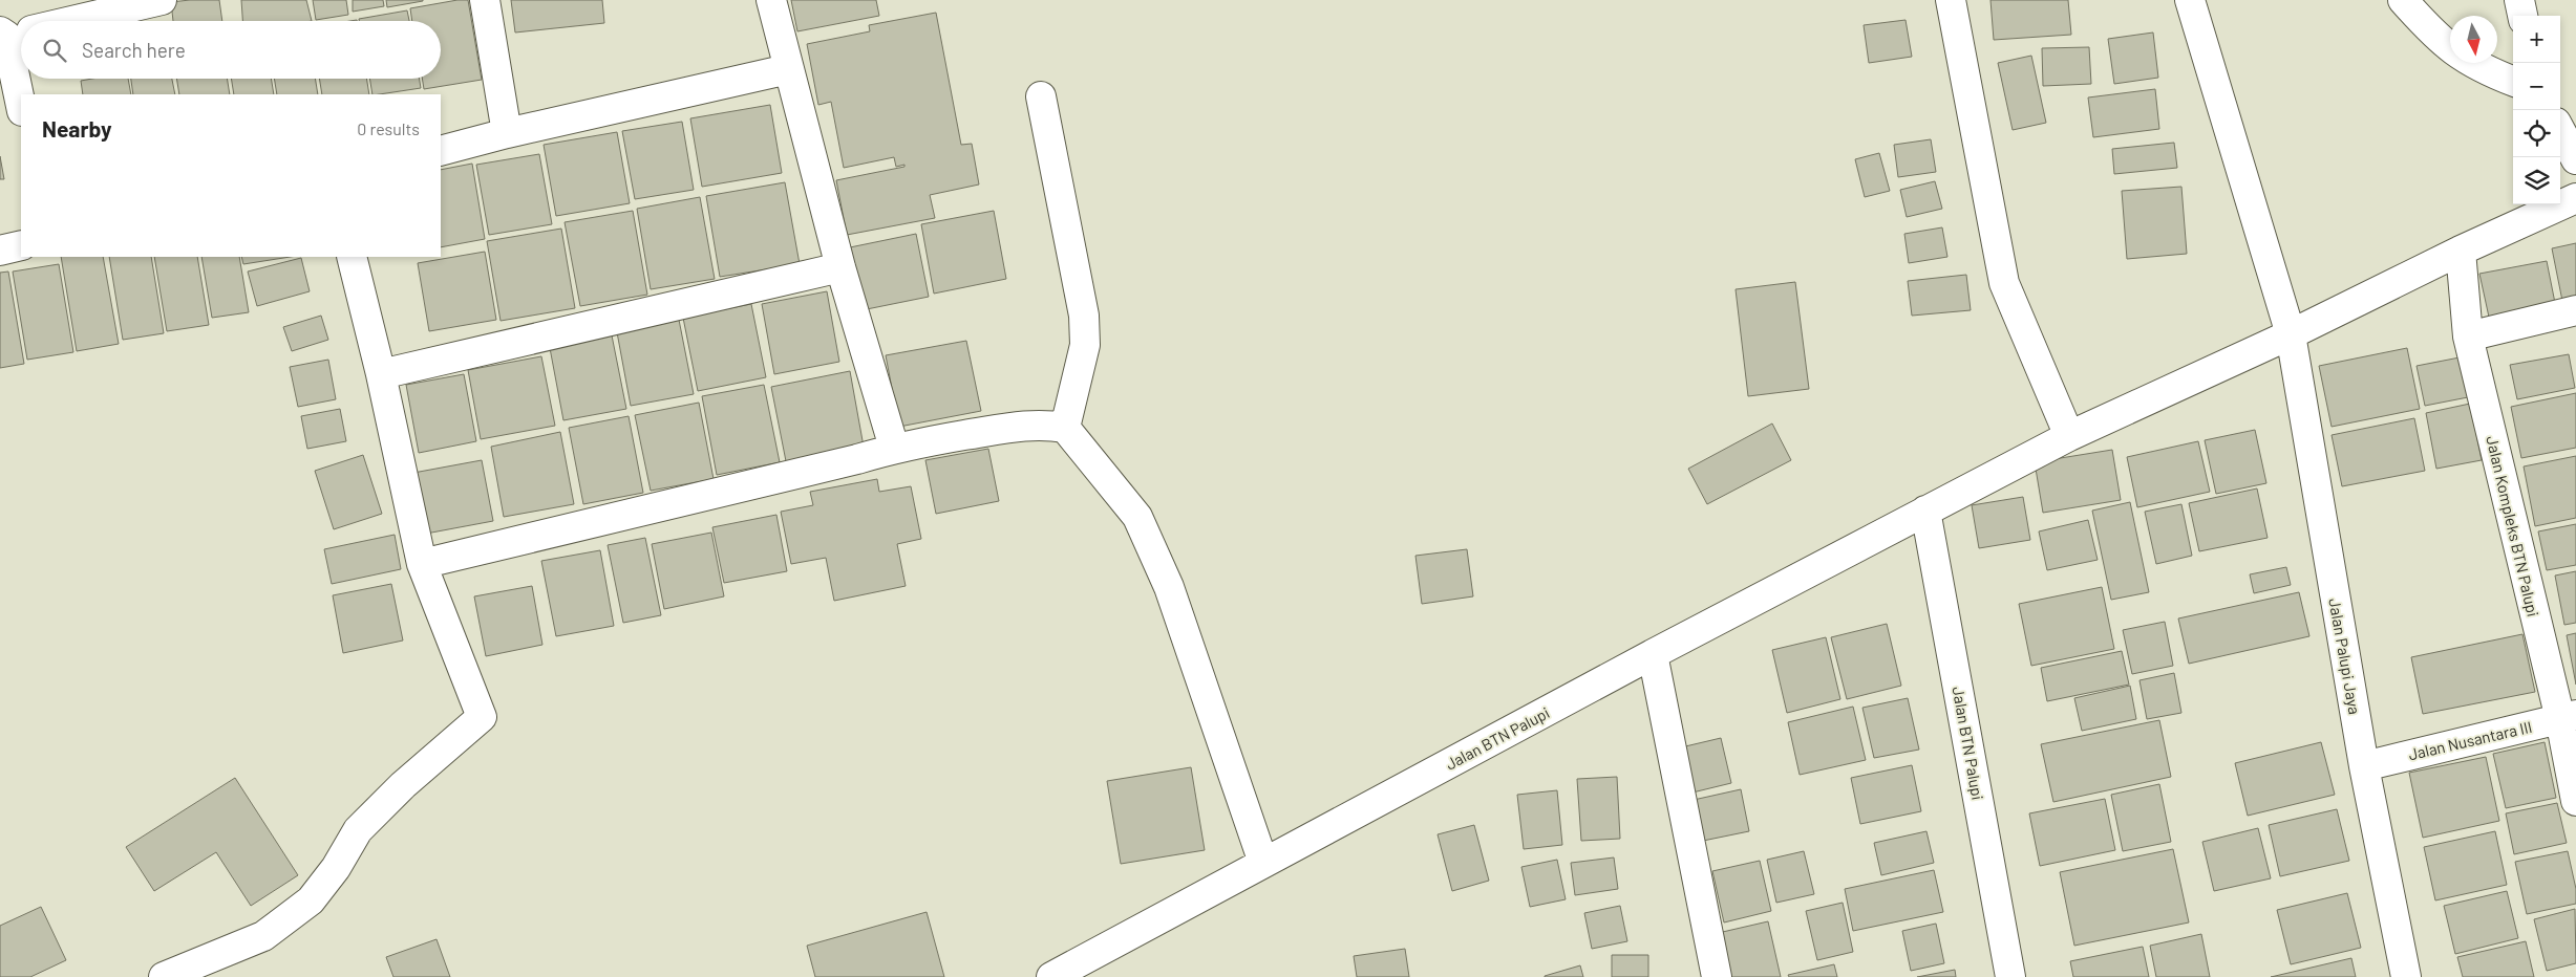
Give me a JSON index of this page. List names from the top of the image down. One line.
{"streets":{"street":["Jalan Kompleks BTN Palupi","Jalan Palupi Jaya","Jalan BTN Palupi","Jalan Nusantara III"]},"crossings":[["Jalan Kompleks BTN Palupi","Jalan BTN Palupi"],["Jalan Kompleks BTN Palupi","Jalan Nusantara III"],["Jalan Palupi Jaya","Jalan BTN Palupi"],["Jalan Palupi Jaya","Jalan Nusantara III"]],"north":"bottom","page":{"map_buttons":["+","−"],"search":"Search here","heading":["Nearby","0 results"]}}
